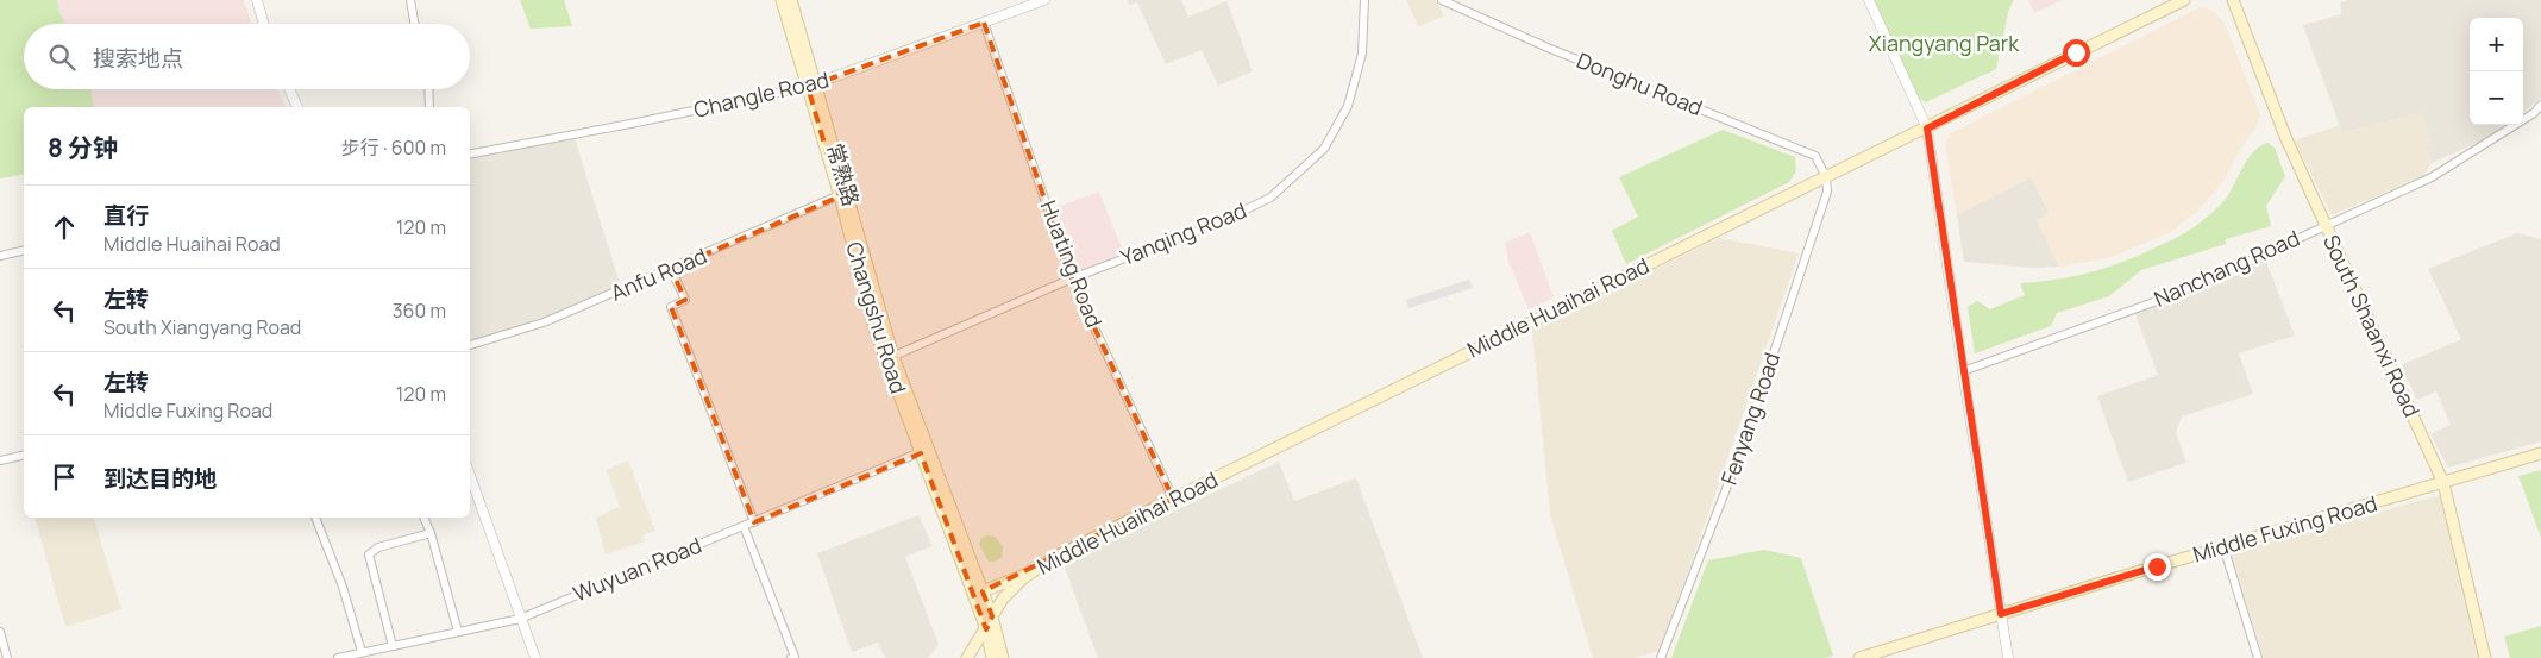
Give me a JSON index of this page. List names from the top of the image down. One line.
{"streets":{"main road":["Middle Huaihai Road","Changshu Road","South Shaanxi Road","Middle Fuxing Road"],"street":["Donghu Road","Changle Road","Yanqing Road","Huating Road","Nanchang Road","Anfu Road","Fenyang Road","Wuyuan Road"]},"crossings":[["Donghu Road","Middle Huaihai Road"],["Donghu Road","Fenyang Road"],["Changle Road","Huating Road"],["Changle Road","Changshu Road"],["Yanqing Road","Huating Road"],["Yanqing Road","Changshu Road"],["Huating Road","Middle Huaihai Road"],["Nanchang Road","South Shaanxi Road"],["Anfu Road","Changshu Road"],["Middle Huaihai Road","Changshu Road"],["Middle Huaihai Road","Fenyang Road"],["Changshu Road","Wuyuan Road"],["South Shaanxi Road","Middle Fuxing Road"]],"parks":["Xiangyang Park"],"page":{"map_buttons":["+","−"],"search":"搜索地点","heading":["8 分钟","步行 · 600 m"],"list":[["直行","Middle Huaihai Road","120 m"],["左转","South Xiangyang Road","360 m"],["左转","Middle Fuxing Road","120 m"],"到达目的地"]}}
